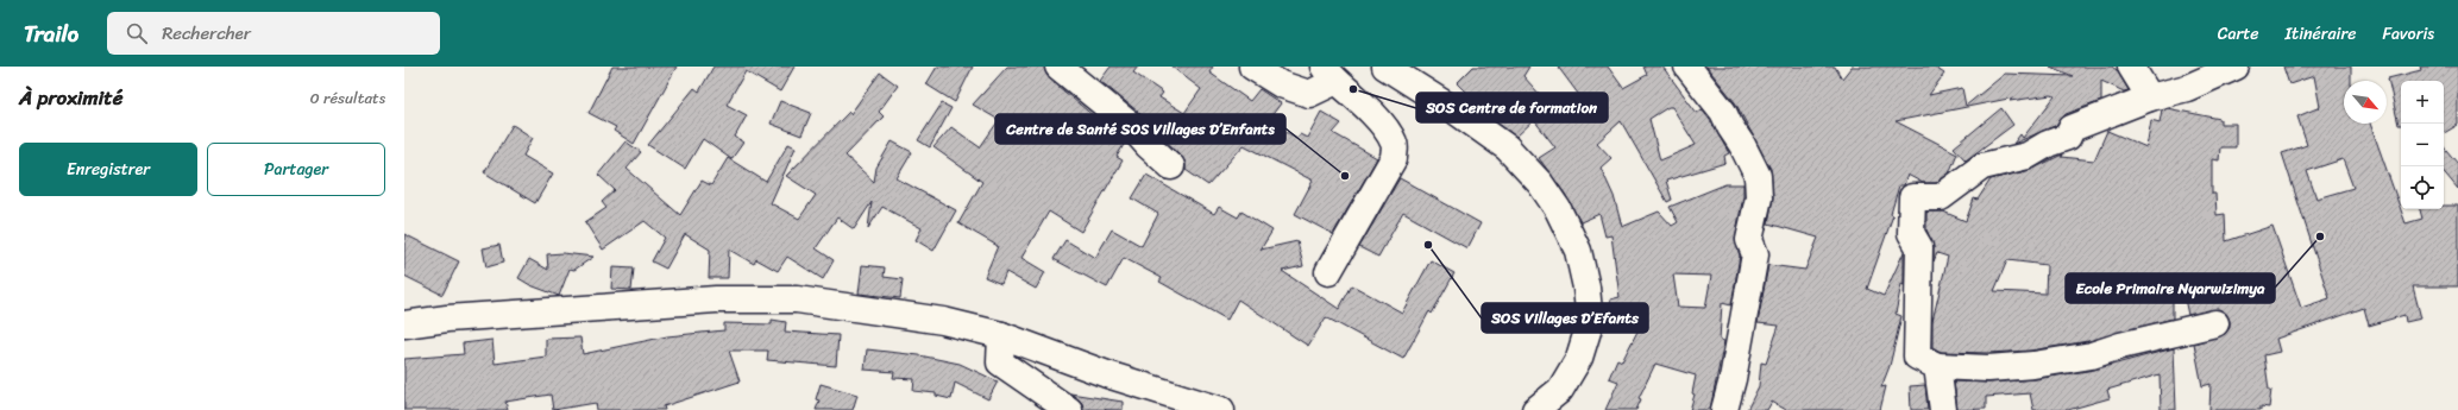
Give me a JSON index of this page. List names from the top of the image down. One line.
{"places":["SOS Centre de formation","Centre de Santé SOS Villages D’Enfants","Ecole Primaire Nyarwizimya","SOS Villages D’Efants"],"north":"bottom right","page":{"header":"Trailo","search":"Rechercher","nav":["Carte","Itinéraire","Favoris"],"heading":["À proximité","0 résultats"],"map_buttons":["+","−"],"buttons":["Enregistrer","Partager"]}}
